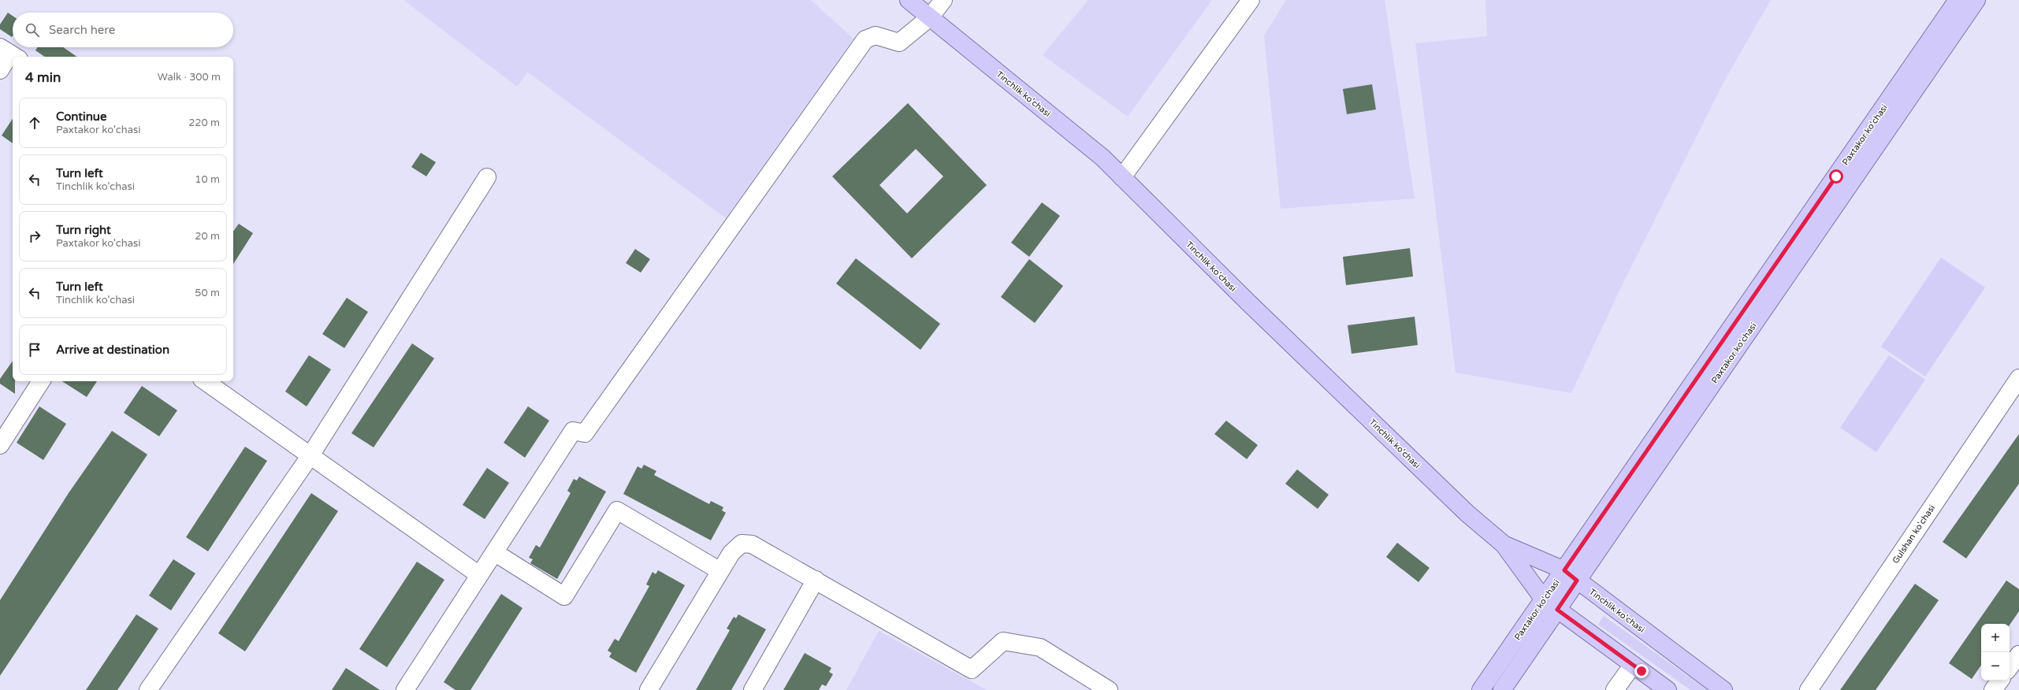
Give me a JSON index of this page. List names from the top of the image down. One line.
{"streets":{"main road":["Tinchlik ko'chasi","Paxtakor ko'chasi"],"street":["Gulshan ko'chasi"]},"crossings":[["Tinchlik ko'chasi","Paxtakor ko'chasi"]],"page":{"search":"Search here","heading":["4 min","Walk · 300 m"],"list":[["Continue","Paxtakor ko'chasi","220 m"],["Turn left","Tinchlik ko'chasi","10 m"],["Turn right","Paxtakor ko'chasi","20 m"],["Turn left","Tinchlik ko'chasi","50 m"],"Arrive at destination"],"map_buttons":["+","−"]}}
